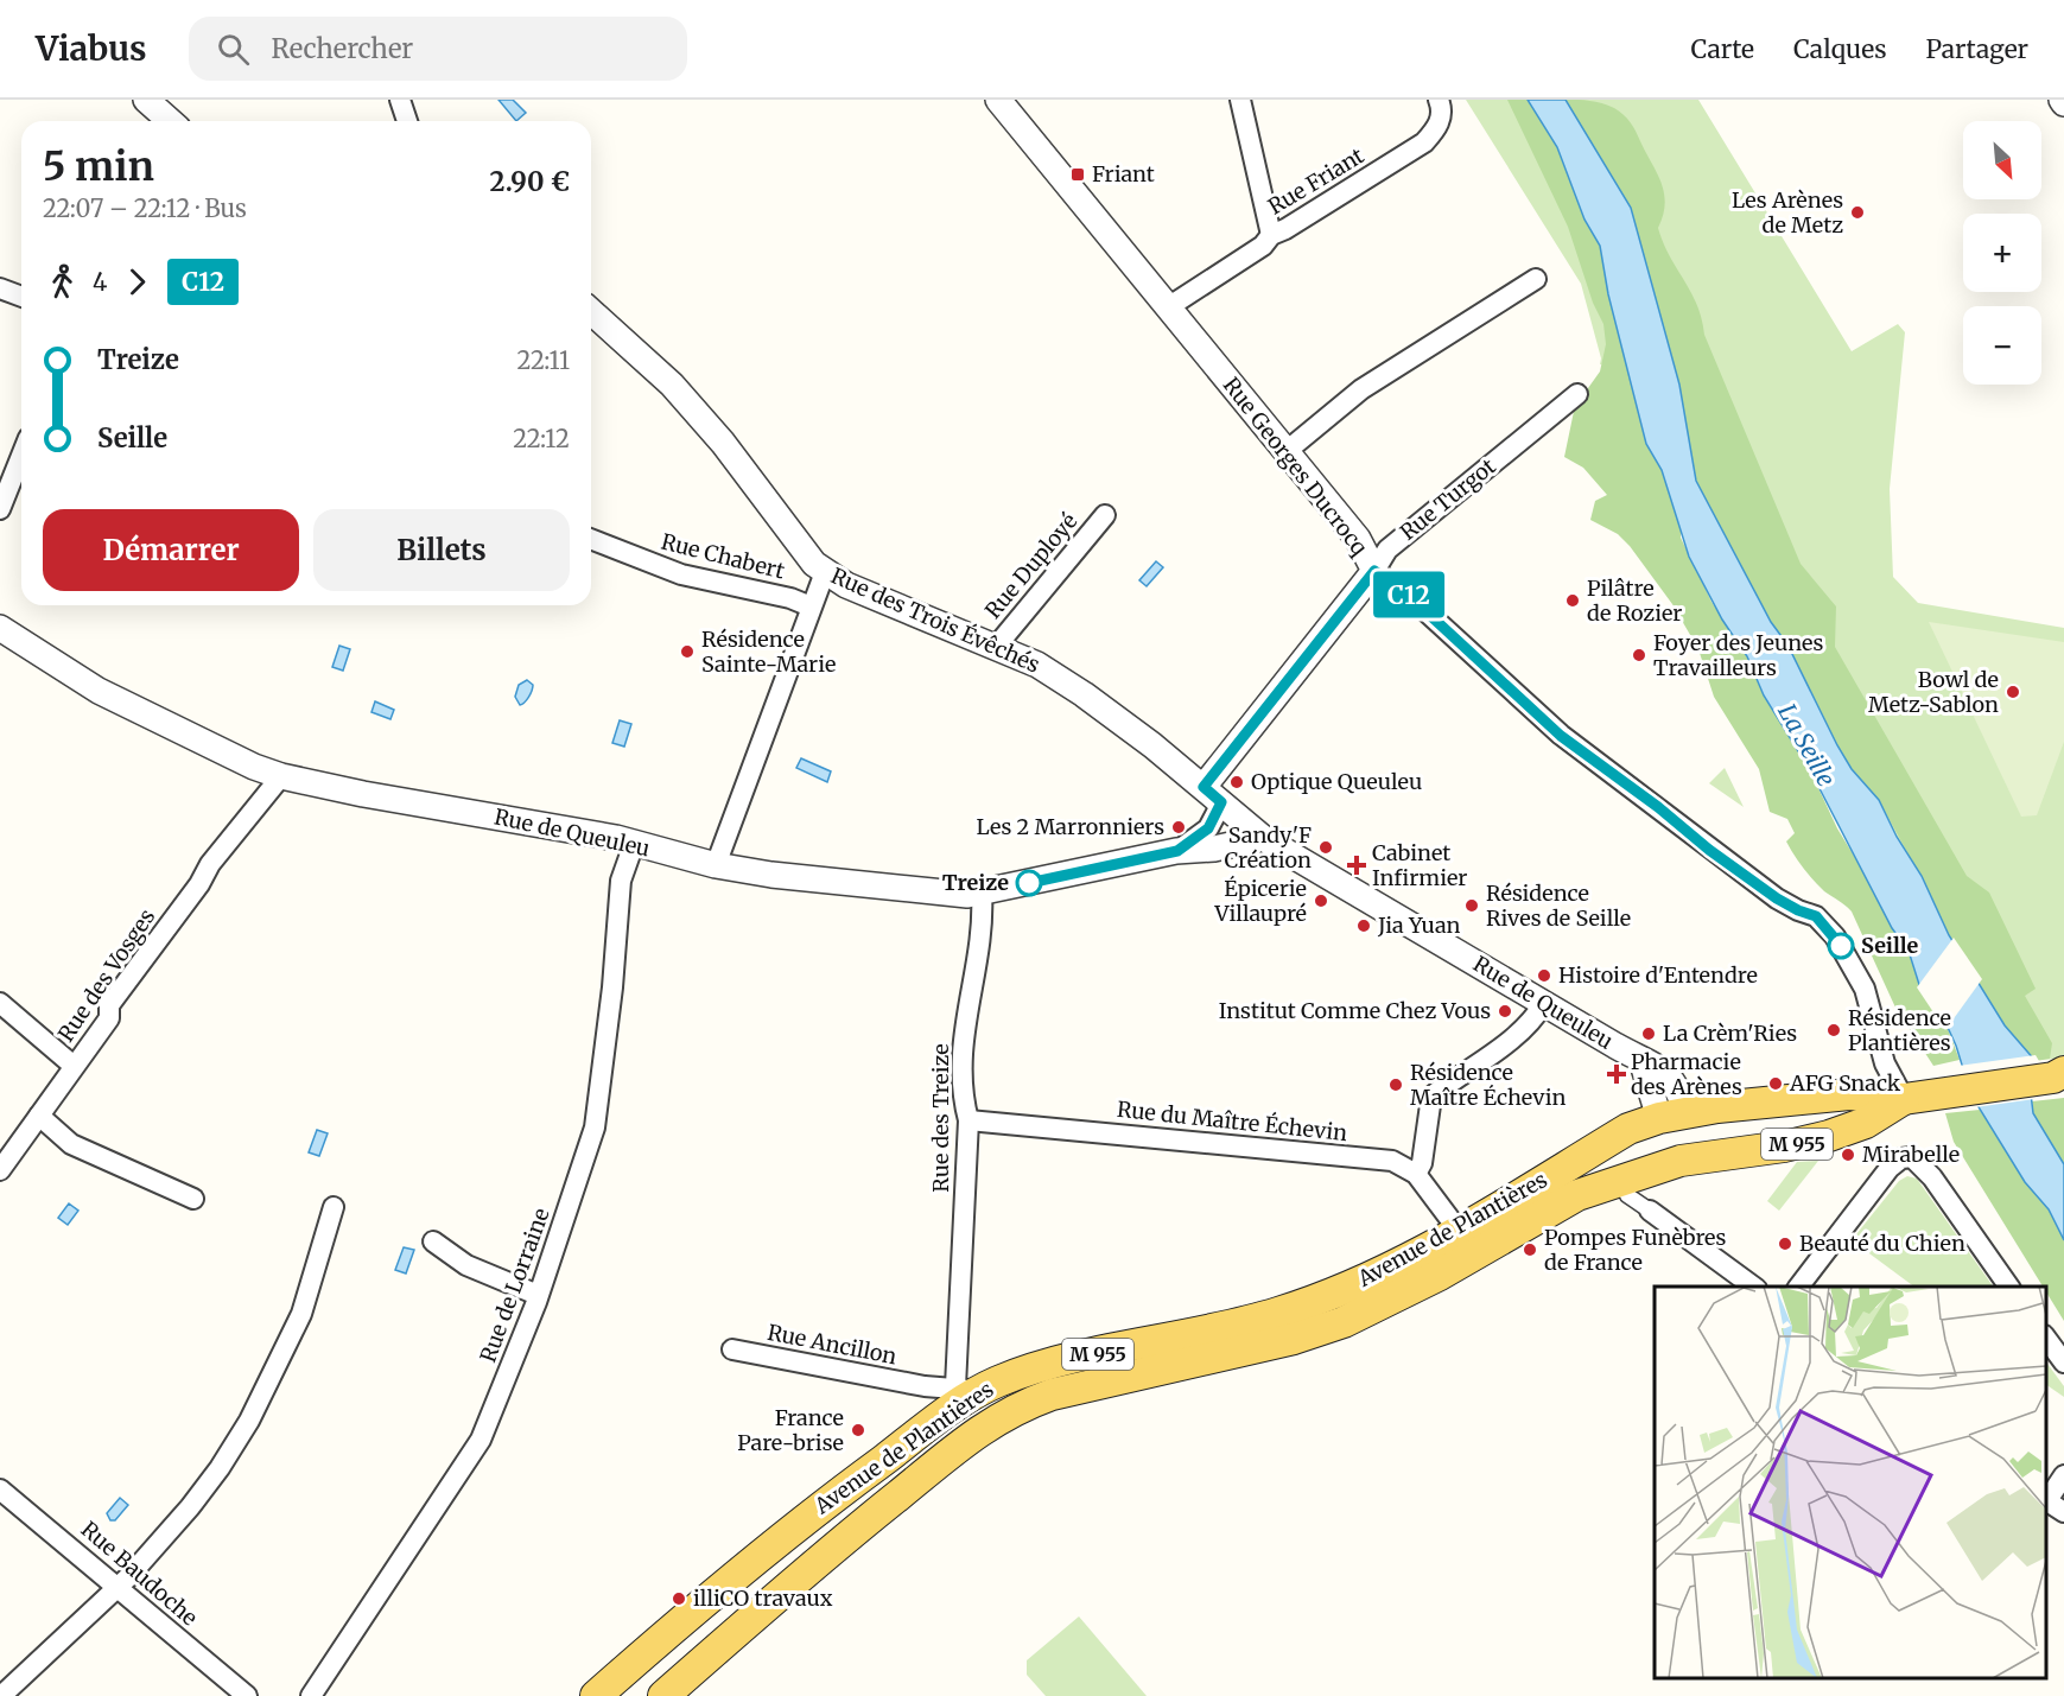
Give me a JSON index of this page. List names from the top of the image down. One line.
{"streets":{"main road":["M 955","Avenue de Plantières"],"street":["Rue Friant","Rue Georges Ducrocq","Rue Turgot","Rue Chabert","Rue Duployé","Rue des Trois Évêchés","Rue de Queuleu","Rue des Vosges","Rue des Treize","Rue du Maître Échevin","Rue de Lorraine","Rue Ancillon","Rue Baudoche"]},"crossings":[["Rue Friant","Rue Georges Ducrocq"],["Rue Georges Ducrocq","Rue Turgot"],["Rue Georges Ducrocq","Avenue de Plantières"],["Rue Turgot","Rue des Trois Évêchés"],["Rue Turgot","Rue de Queuleu"],["Rue Duployé","Rue des Trois Évêchés"],["Rue des Trois Évêchés","Rue de Queuleu"],["Rue de Queuleu","Rue des Vosges"],["Rue de Queuleu","Rue des Treize"],["Rue de Queuleu","Avenue de Plantières"],["Rue de Queuleu","Rue de Lorraine"],["Rue des Treize","Rue du Maître Échevin"],["Rue des Treize","Avenue de Plantières"],["Rue des Treize","Rue Ancillon"],["Avenue de Plantières","Rue Ancillon"]],"water":["La Seille"],"places":{"transit":["Friant"],"other":["Les Arènes de Metz","Pilâtre de Rozier","Résidence Sainte-Marie","Foyer des Jeunes Travailleurs","Bowl de Metz-Sablon","Optique Queuleu","Les 2 Marronniers","Sandy'F Création","Treize","Épicerie Villaupré","Résidence Rives de Seille","Jia Yuan","Seille","Histoire d'Entendre","Institut Comme Chez Vous","Résidence Plantières","La Crèm'Ries","AFG Snack","Résidence Maître Échevin","Mirabelle","Beauté du Chien","Pompes Funèbres de France","France Pare-brise","illiCO travaux"],"health":["Cabinet Infirmier","Pharmacie des Arènes"]},"lines":["bus line C12"],"north":"bottom right","page":{"header":"Viabus","search":"Rechercher","nav":["Carte","Calques","Partager"],"on_map":"C12","map_buttons":["+","−"],"heading":["5 min","22:07 – 22:12 · Bus","2.90 €"],"legs":["4","C12"],"list":[{"name":"Treize","value":"22:11"},{"name":"Seille","value":"22:12"}],"buttons":["Démarrer","Billets"]}}
